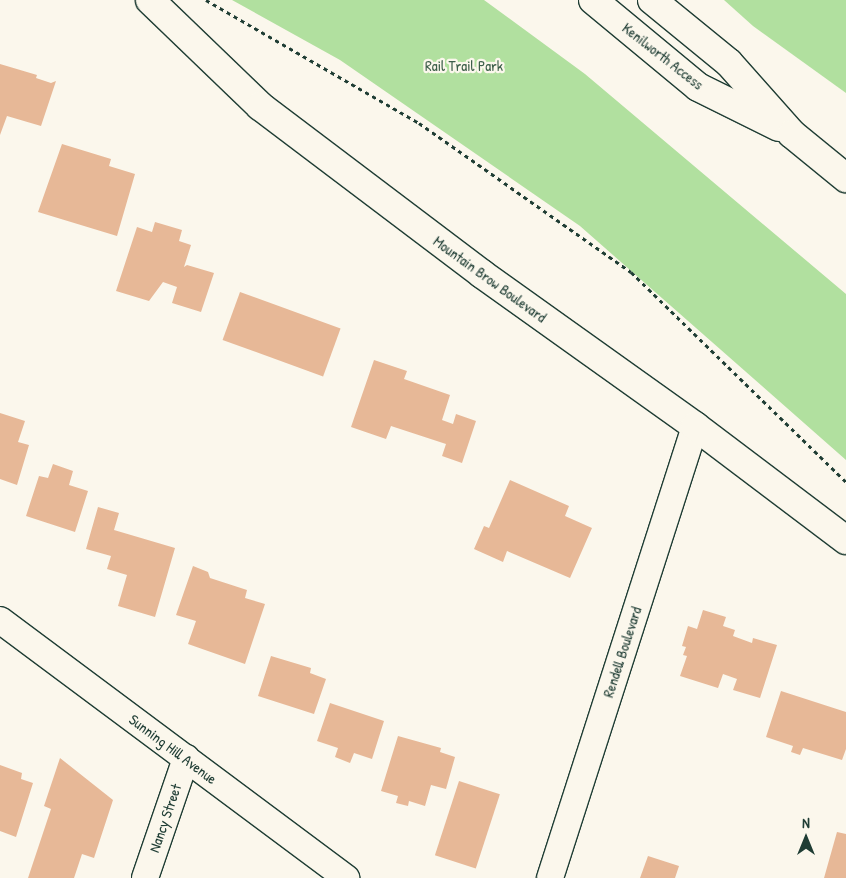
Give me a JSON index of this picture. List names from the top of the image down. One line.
{"streets":{"main road":["Kenilworth Access","Mountain Brow Boulevard"],"street":["Rendell Boulevard","Sunning Hill Avenue","Nancy Street"]},"crossings":[["Mountain Brow Boulevard","Rendell Boulevard"],["Sunning Hill Avenue","Nancy Street"]],"parks":["Rail Trail Park"],"north":"top"}
